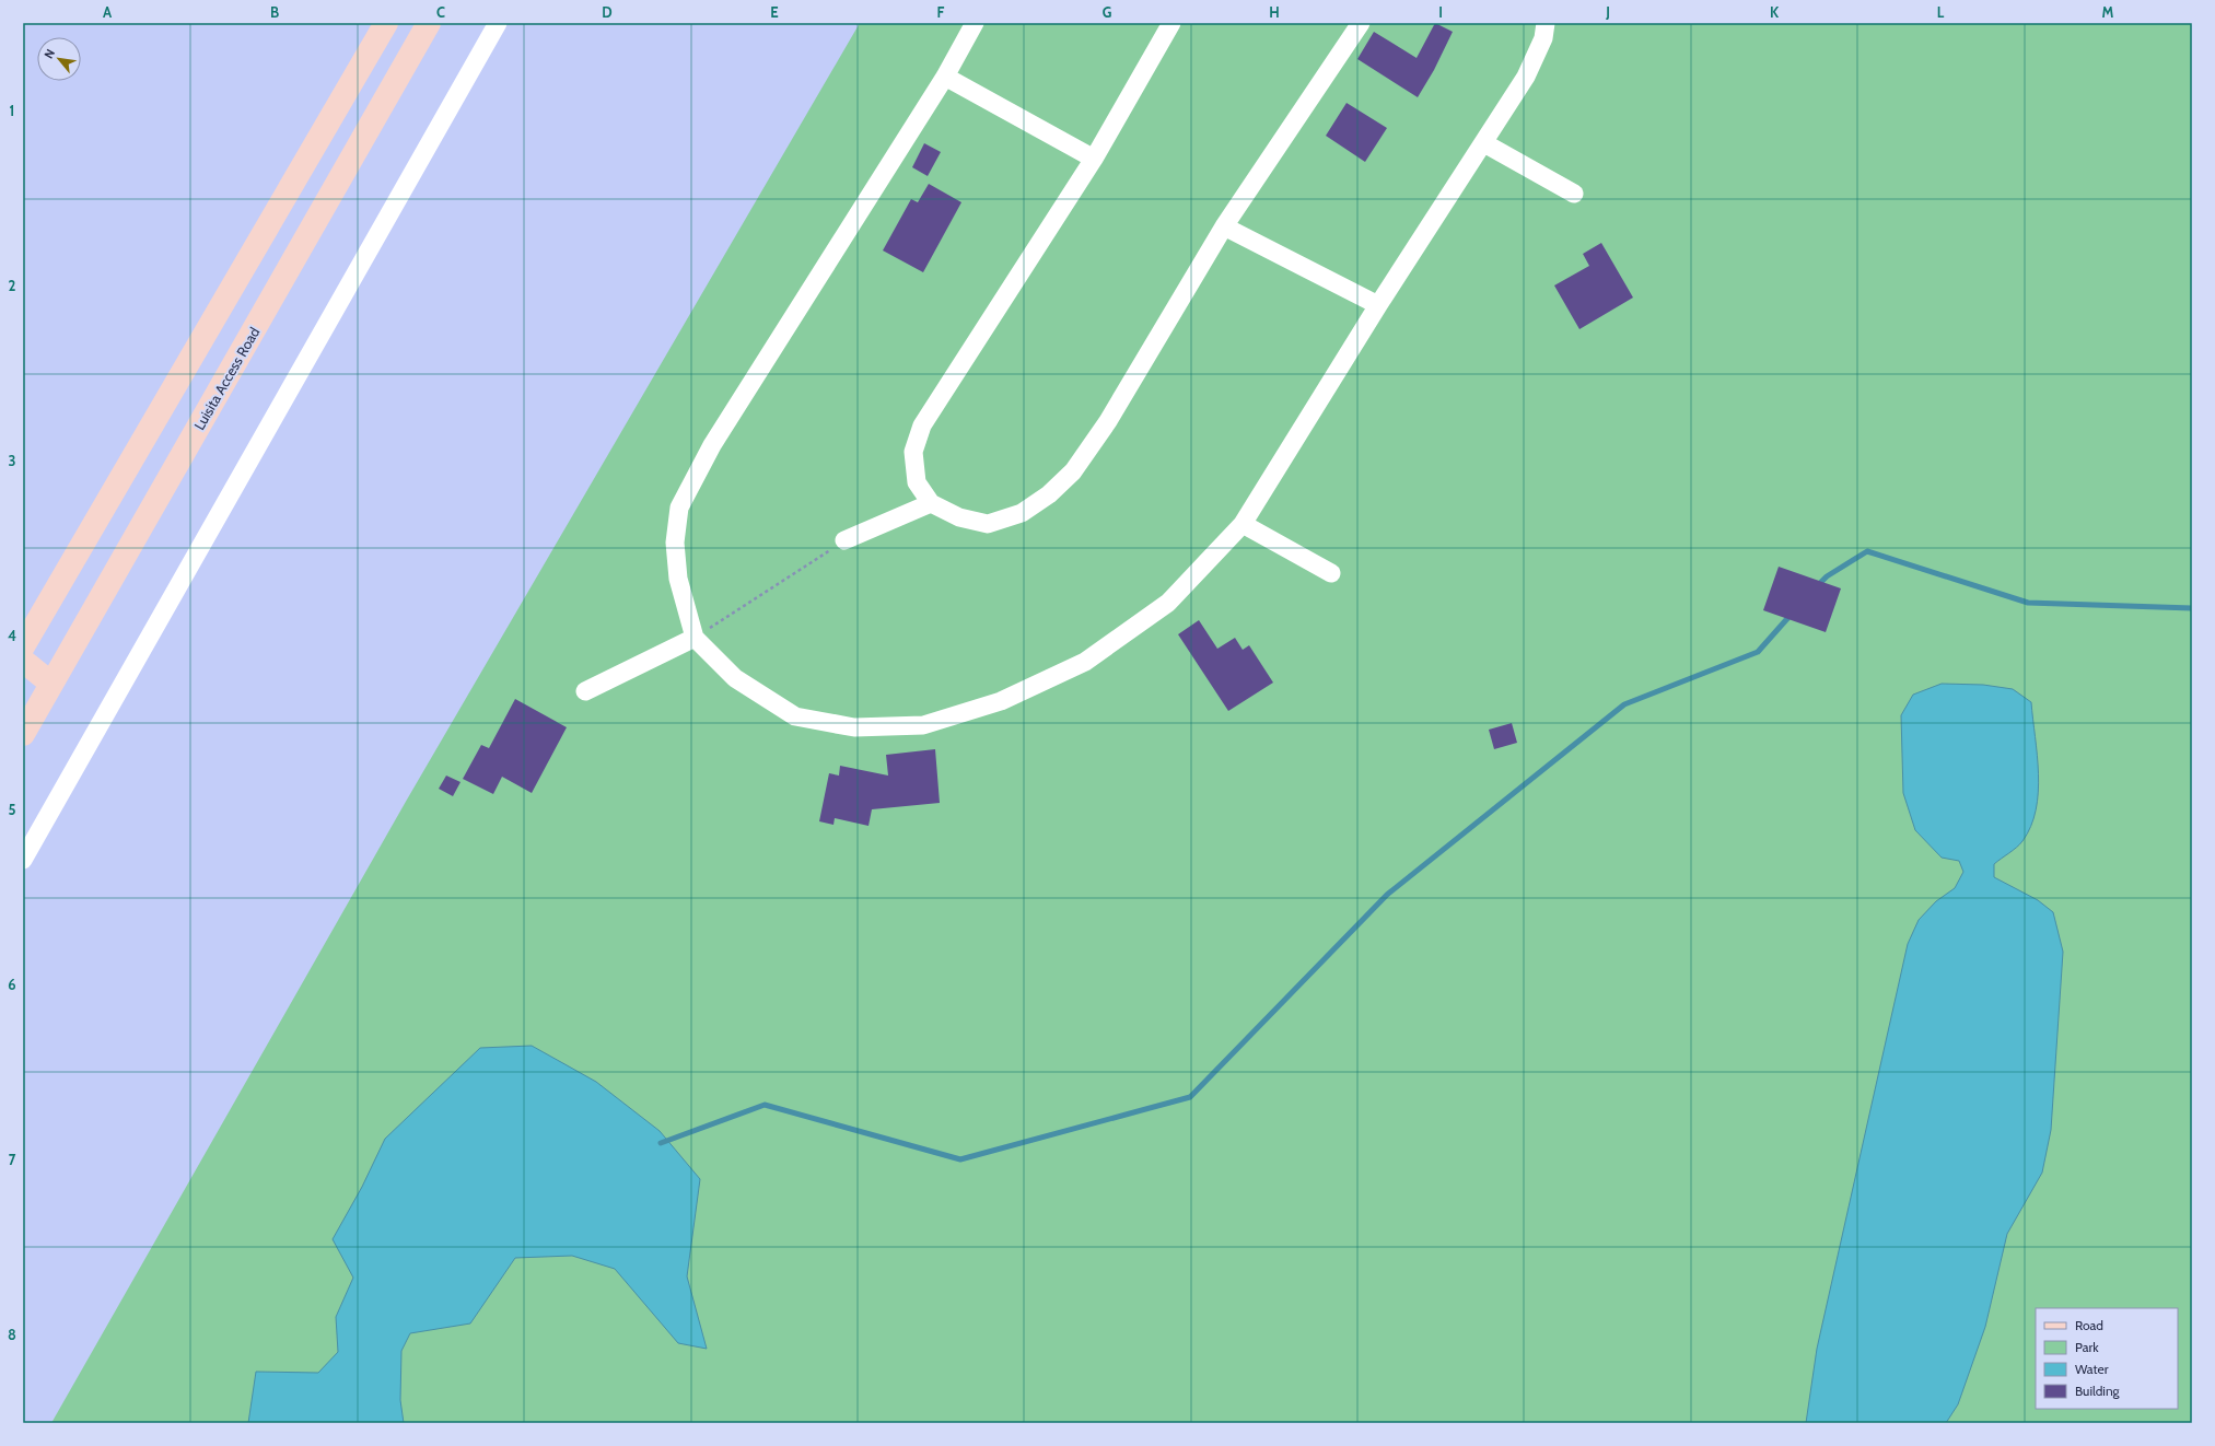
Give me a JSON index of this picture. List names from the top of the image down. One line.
{"streets":{"main road":["Luisita Access Road"]},"legend":["Road","Park","Water","Building"],"north":"top left","grid":{"columns":["A","B","C","D","E","F","G","H","I","J","K","L","M"],"rows":["1","2","3","4","5","6","7","8"]}}
